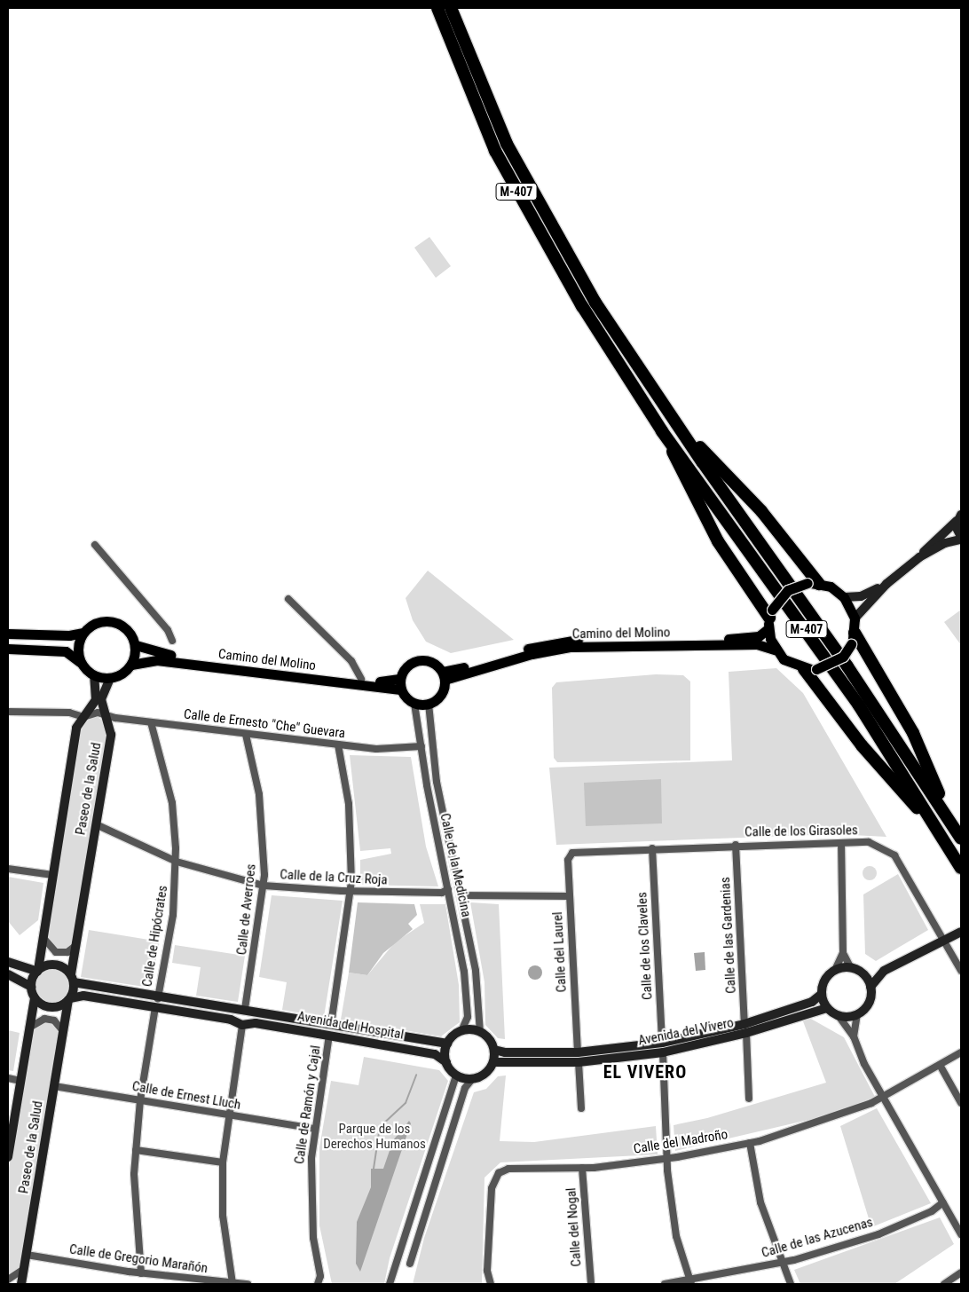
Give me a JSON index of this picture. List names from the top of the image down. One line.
{"streets":{"highway":["M-407"],"main road":["Camino del Molino","Paseo de la Salud","Avenida del Hospital","Avenida del Vivero"],"street":["Calle de Ernesto \"Che\" Guevara","Calle de los Girasoles","Calle de la Medicina","Calle de la Cruz Roja","Calle de Averroes","Calle de las Gardenias","Calle de Hipócrates","Calle de los Claveles","Calle del Laurel","Calle de Ernest Lluch","Calle de Ramón y Cajal","Calle del Madroño","Calle del Nogal","Calle de las Azucenas","Calle de Gregorio Marañón"]},"crossings":[["Camino del Molino","Paseo de la Salud"],["Camino del Molino","Calle de la Medicina"],["Calle de Ernesto \"Che\" Guevara","Paseo de la Salud"],["Calle de Ernesto \"Che\" Guevara","Calle de la Medicina"],["Calle de Ernesto \"Che\" Guevara","Calle de Averroes"],["Calle de Ernesto \"Che\" Guevara","Calle de Hipócrates"],["Paseo de la Salud","Calle de la Cruz Roja"],["Paseo de la Salud","Avenida del Hospital"],["Paseo de la Salud","Calle de Ernest Lluch"],["Paseo de la Salud","Calle de Gregorio Marañón"],["Calle de los Girasoles","Calle de las Gardenias"],["Calle de los Girasoles","Calle de los Claveles"],["Calle de los Girasoles","Calle del Laurel"],["Calle de la Medicina","Calle de la Cruz Roja"],["Calle de la Medicina","Avenida del Hospital"],["Calle de la Medicina","Avenida del Vivero"],["Calle de la Cruz Roja","Calle de Averroes"],["Calle de la Cruz Roja","Calle de Hipócrates"],["Calle de Averroes","Avenida del Hospital"],["Calle de las Gardenias","Avenida del Vivero"],["Calle de Hipócrates","Avenida del Hospital"],["Calle de Hipócrates","Calle de Ernest Lluch"],["Calle de Hipócrates","Calle de Gregorio Marañón"],["Calle de los Claveles","Avenida del Vivero"],["Calle del Laurel","Avenida del Vivero"],["Avenida del Hospital","Avenida del Vivero"],["Avenida del Hospital","Calle de Ramón y Cajal"],["Calle de Ernest Lluch","Calle de Ramón y Cajal"],["Calle del Madroño","Calle del Nogal"]],"districts":["EL VIVERO"],"parks":["Parque de los Derechos Humanos"]}
